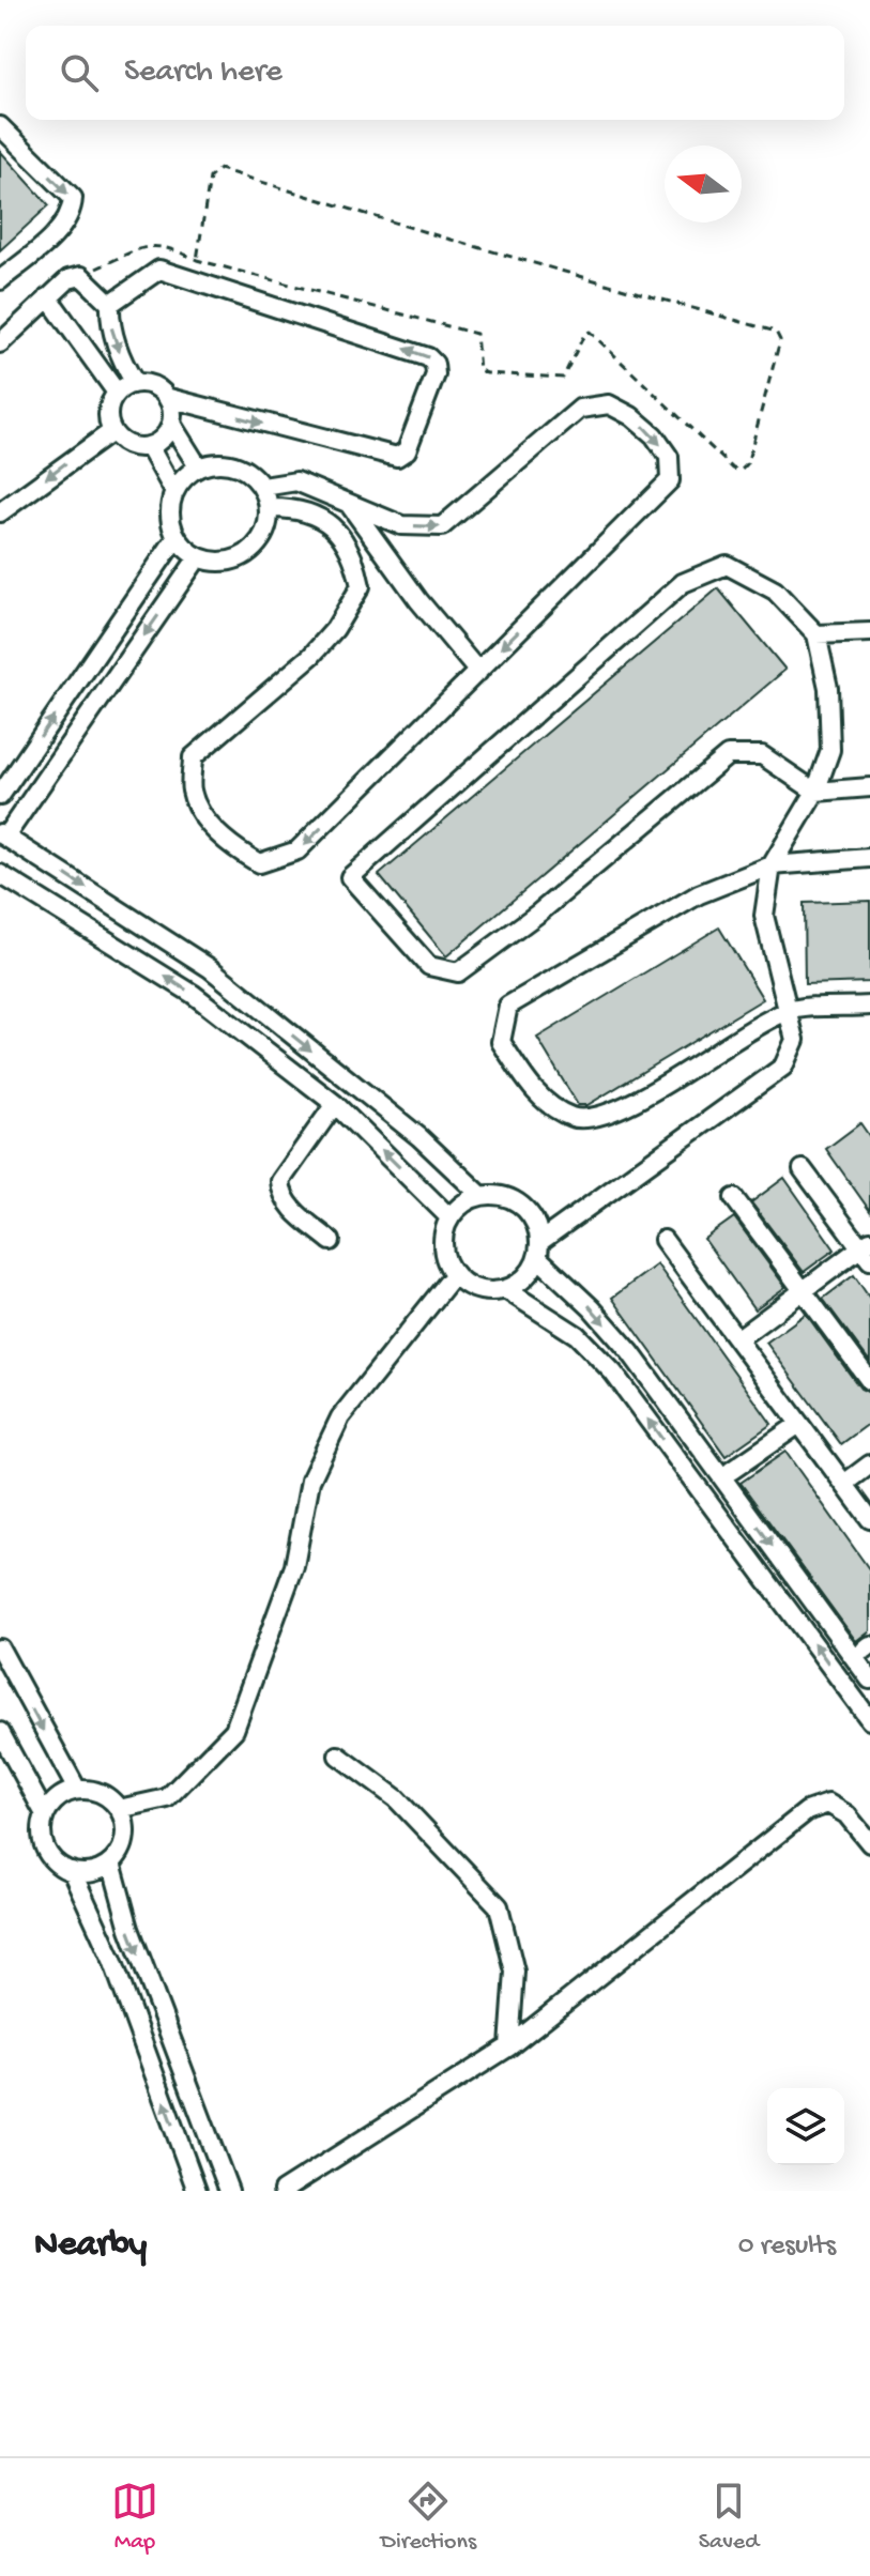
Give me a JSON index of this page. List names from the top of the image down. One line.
{"north":"left","page":{"search":"Search here","heading":["Nearby","0 results"],"nav":["Map","Directions","Saved"]}}
